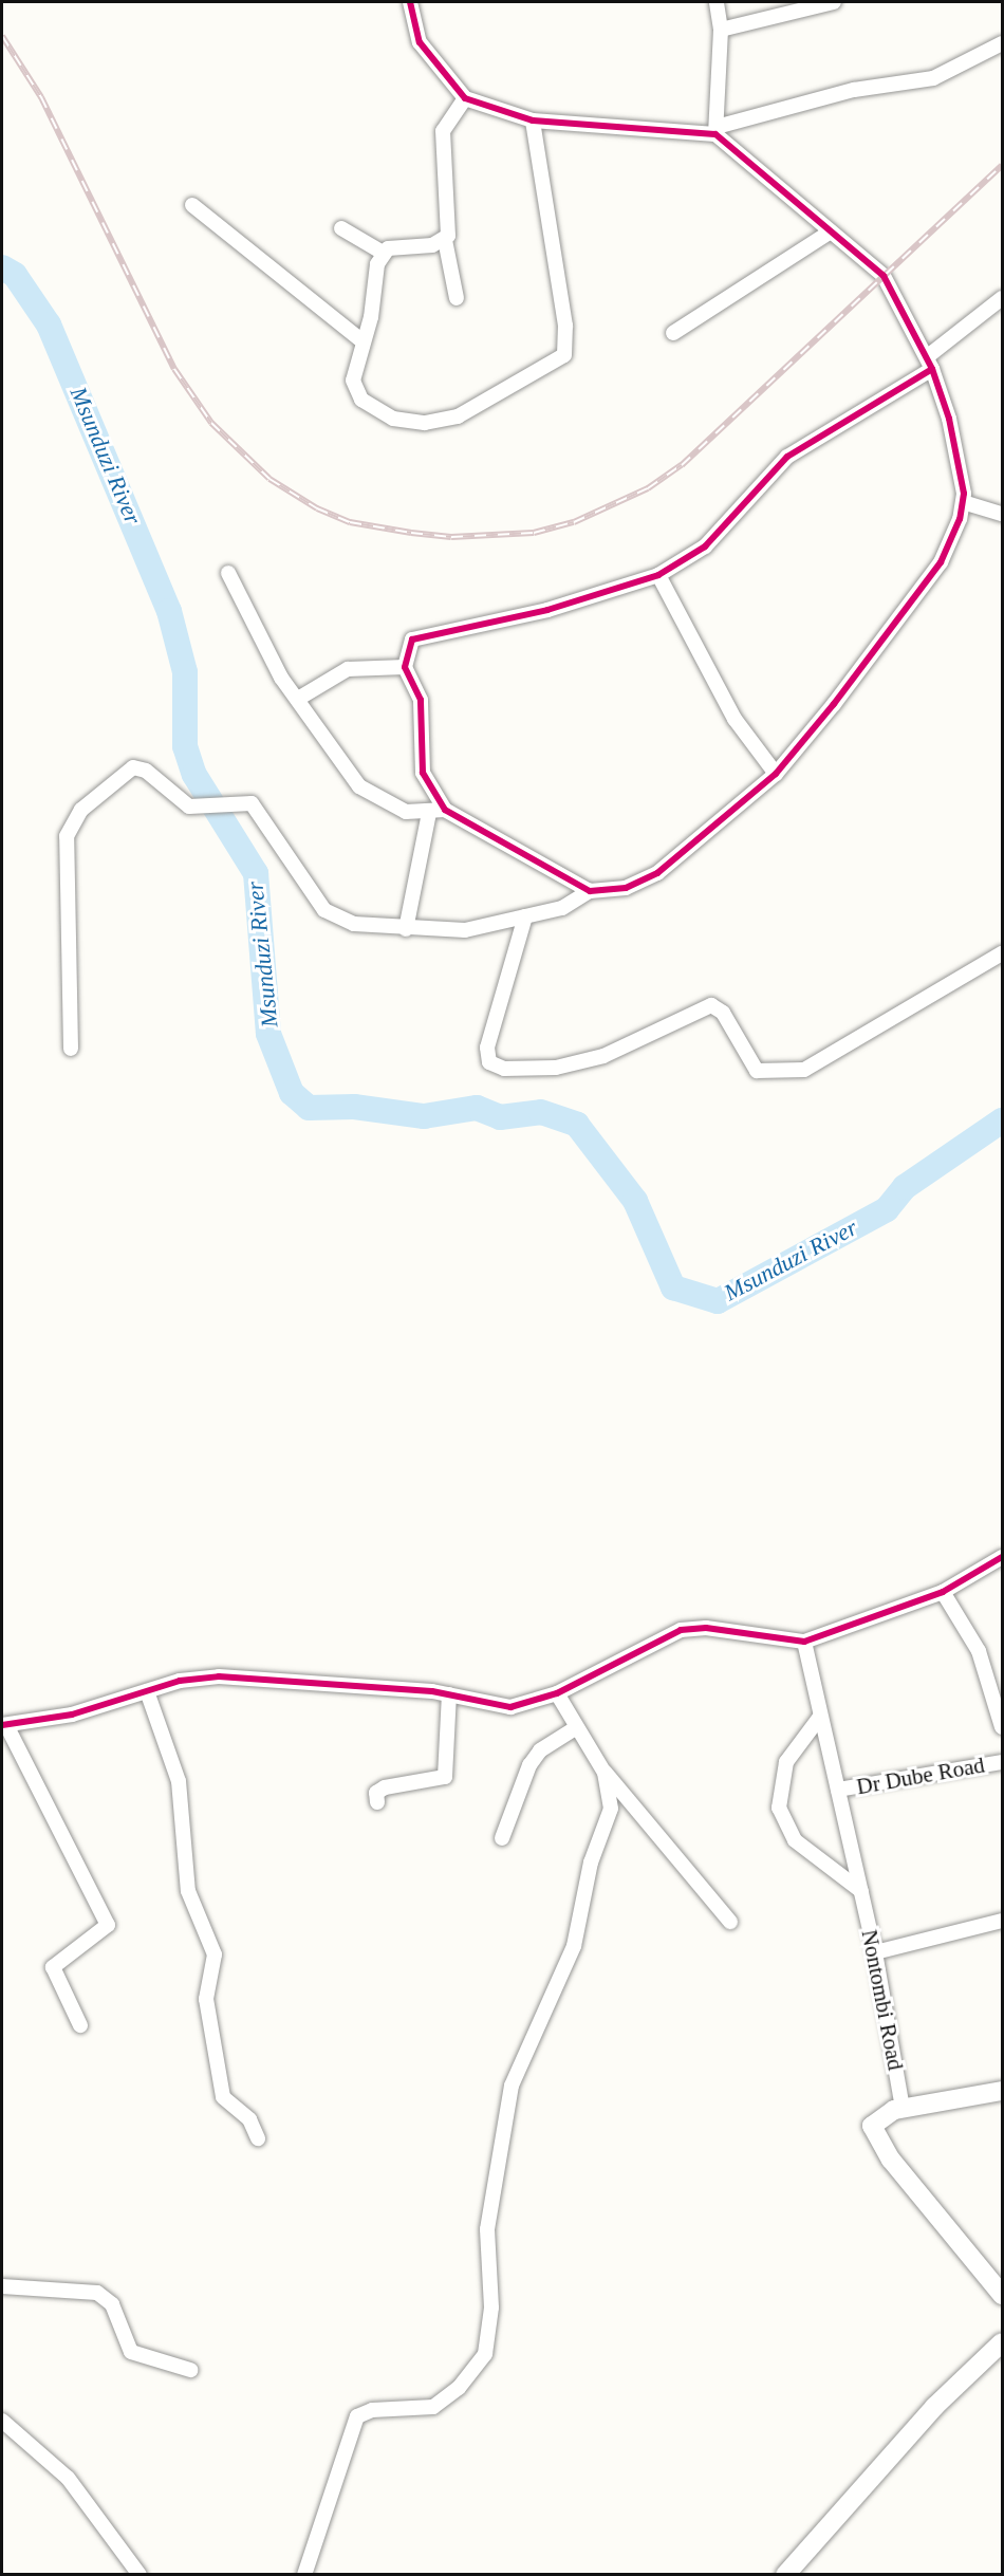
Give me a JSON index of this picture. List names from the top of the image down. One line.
{"streets":{"street":["Dr Dube Road","Nontombi Road"]},"crossings":[["Dr Dube Road","Nontombi Road"]],"water":["Msunduzi River"]}
